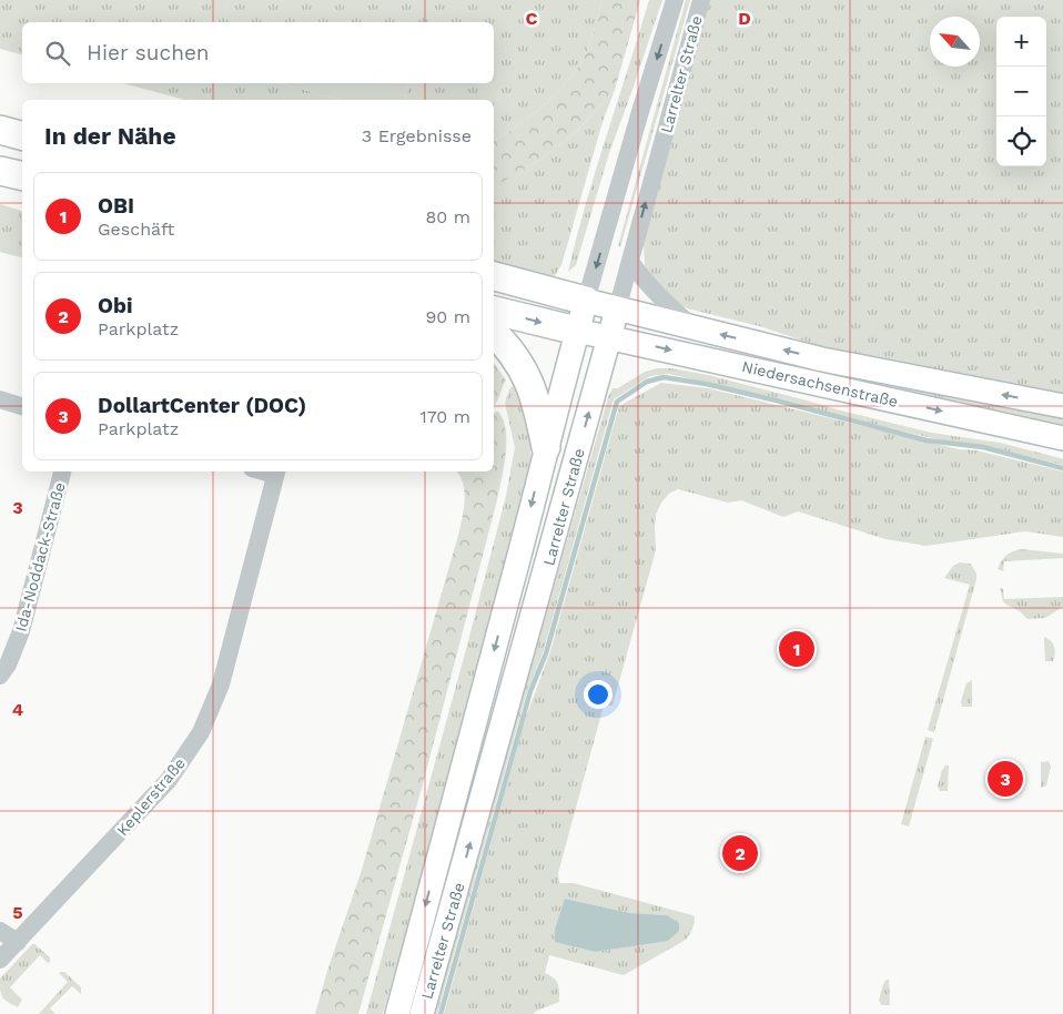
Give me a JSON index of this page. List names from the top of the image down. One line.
{"streets":{"main road":["Larrelter Straße","Niedersachsenstraße"],"street":["Ida-Noddack-Straße","Keplerstraße"]},"crossings":[["Larrelter Straße","Niedersachsenstraße"]],"north":"top left","page":{"map_buttons":["+","−"],"search":"Hier suchen","heading":["In der Nähe","3 Ergebnisse"],"list":[{"mark":"1","name":"OBI","note":"Geschäft","value":"80 m"},{"mark":"2","name":"Obi","note":"Parkplatz","value":"90 m"},{"mark":"3","name":"DollartCenter (DOC)","note":"Parkplatz","value":"170 m"}],"pins":["1","3","2"]},"grid":{"columns":["C","D"],"rows":["3","4","5"]}}
